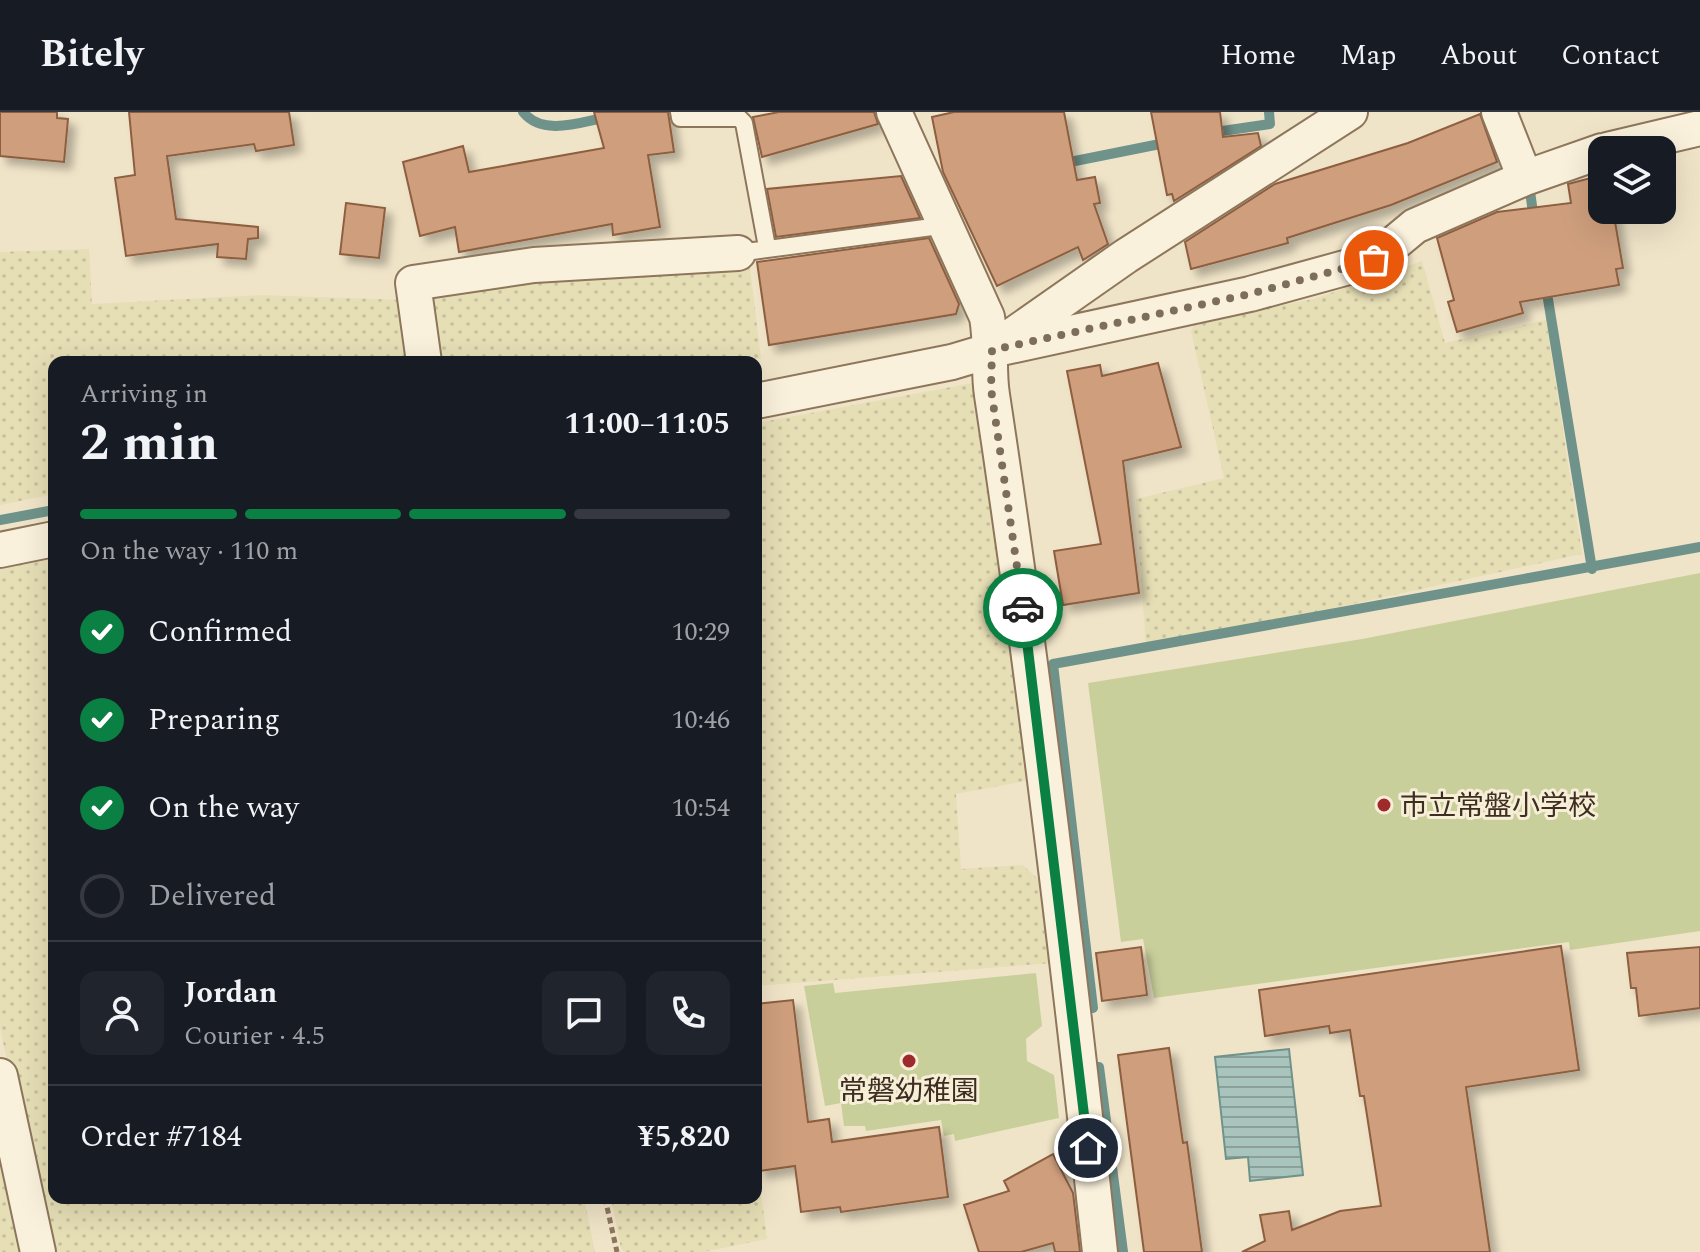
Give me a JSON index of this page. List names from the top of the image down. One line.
{"places":["市立常盤小学校","常磐幼稚園"],"page":{"header":"Bitely","nav":["Home","Map","About","Contact"],"heading":["2 min","Arriving in","11:00–11:05"],"panel":["Jordan","Courier · 4.5","Order #7184","¥5,820"],"bar":"On the way · 110 m","list":[["Confirmed","10:29"],["Preparing","10:46"],["On the way","10:54"],"Delivered"]}}
